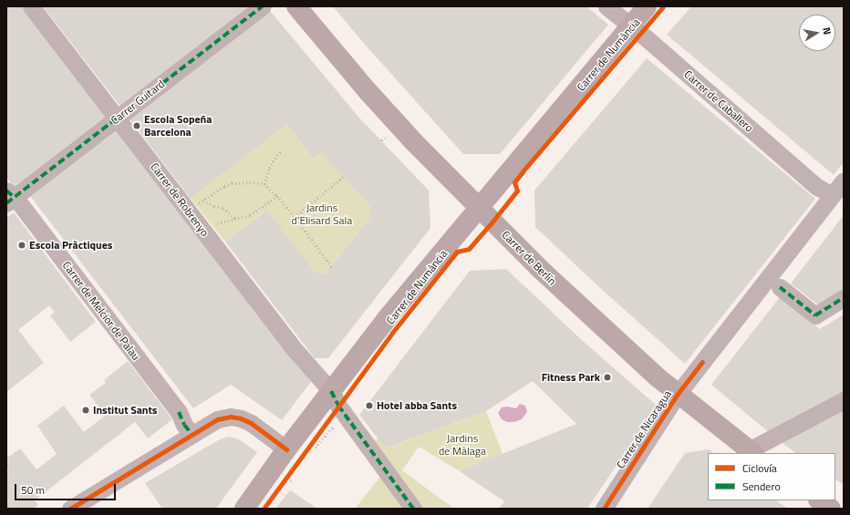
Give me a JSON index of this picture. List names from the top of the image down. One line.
{"streets":{"main road":["Carrer de Numància","Carrer de Berlín"],"street":["Carrer de Caballero","Carrer Guitard","Carrer de Robrenyo","Carrer de Melcior de Palau","Carrer de Nicaragua"]},"crossings":[["Carrer de Numància","Carrer de Caballero"],["Carrer de Numància","Carrer de Robrenyo"],["Carrer de Numància","Carrer de Berlín"],["Carrer de Caballero","Carrer de Nicaragua"],["Carrer Guitard","Carrer de Robrenyo"],["Carrer Guitard","Carrer de Melcior de Palau"],["Carrer de Berlín","Carrer de Nicaragua"]],"parks":["Jardins d'Elisard Sala","Jardins de Màlaga"],"places":["Escola Sopeña Barcelona","Escola Pràctiques","Fitness Park","Hotel abba Sants","Institut Sants"],"legend":["Ciclovía","Sendero"],"scale_bar":"50 m","north":"right"}
